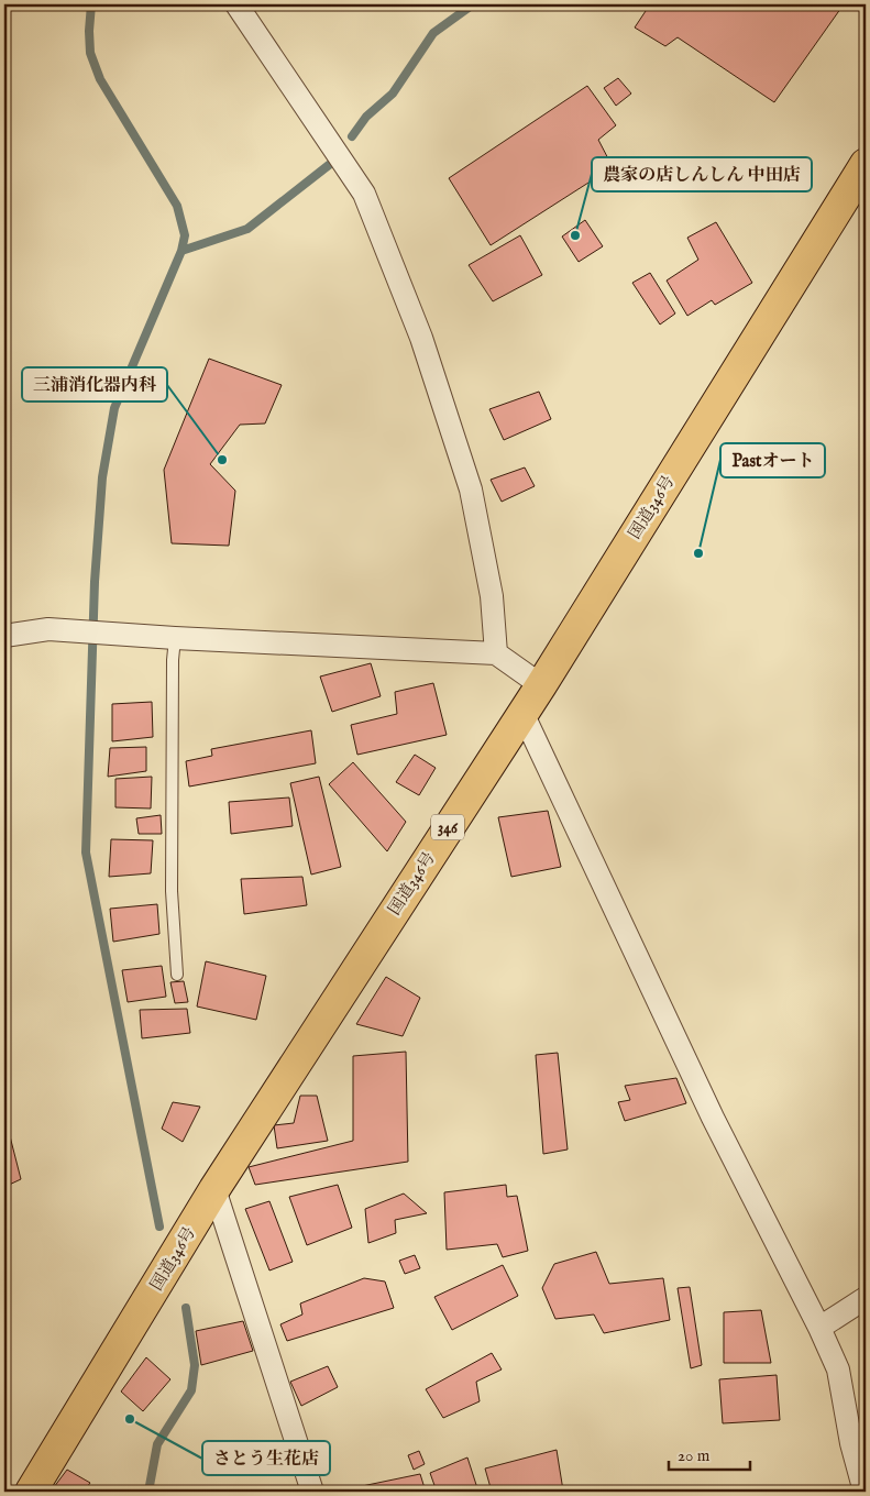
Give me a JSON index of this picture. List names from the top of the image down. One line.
{"streets":{"highway":["国道346号","346"]},"places":["農家の店しんしん 中田店","三浦消化器内科","Pastオート","さとう生花店"],"scale_bar":"20 m"}
